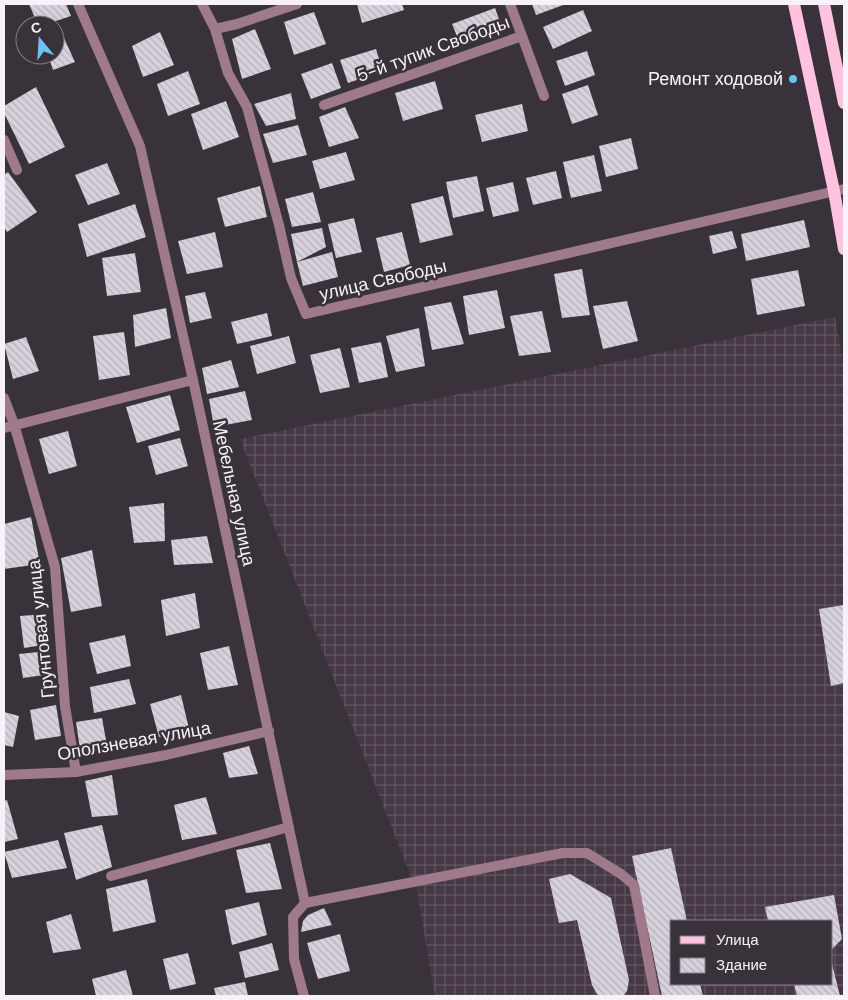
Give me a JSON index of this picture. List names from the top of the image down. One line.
{"streets":{"street":["5-й тупик Свободы","улица Свободы","Мебельная улица","Грунтовая улица","Оползневая улица"]},"crossings":[["Мебельная улица","Оползневая улица"],["Грунтовая улица","Оползневая улица"]],"places":["Ремонт ходовой"],"legend":["Улица","Здание"],"north":"top"}
